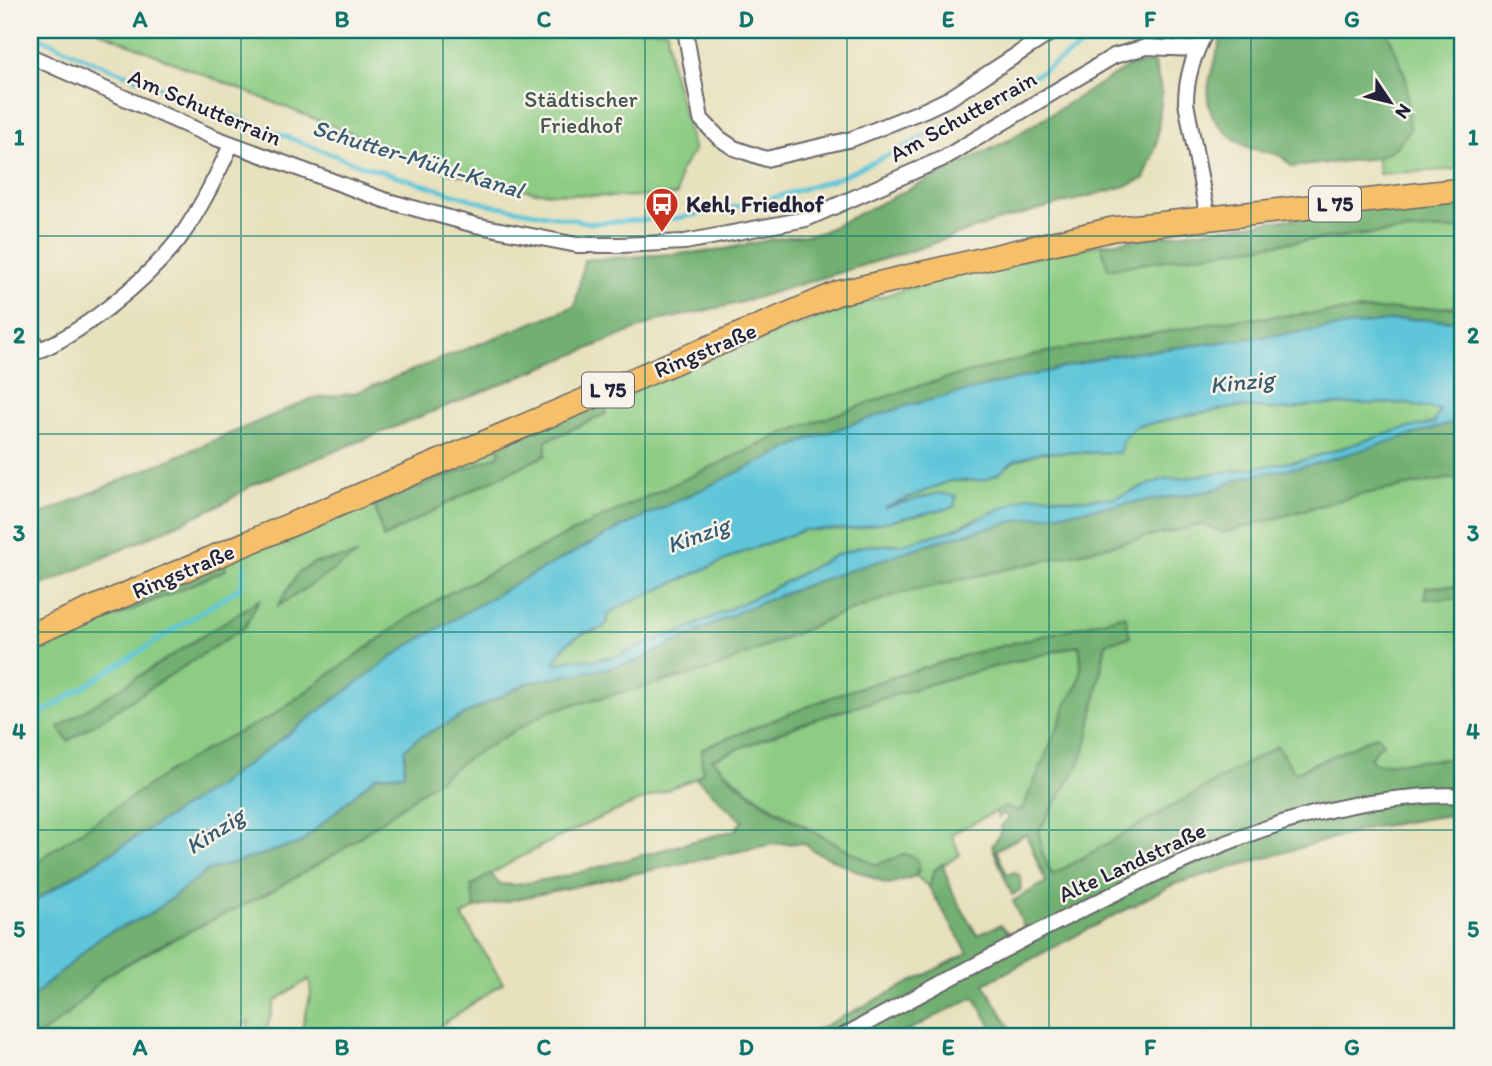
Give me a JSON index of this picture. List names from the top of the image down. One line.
{"streets":{"main road":["L 75","Ringstraße"],"street":["Am Schutterrain","Alte Landstraße"]},"crossings":[["L 75","Ringstraße"]],"water":["Schutter-Mühl-Kanal","Kinzig"],"parks":["Städtischer Friedhof"],"places":{"bus stop":["Kehl, Friedhof"]},"north":"bottom right","grid":{"columns":["A","B","C","D","E","F","G"],"rows":["1","2","3","4","5"]}}
